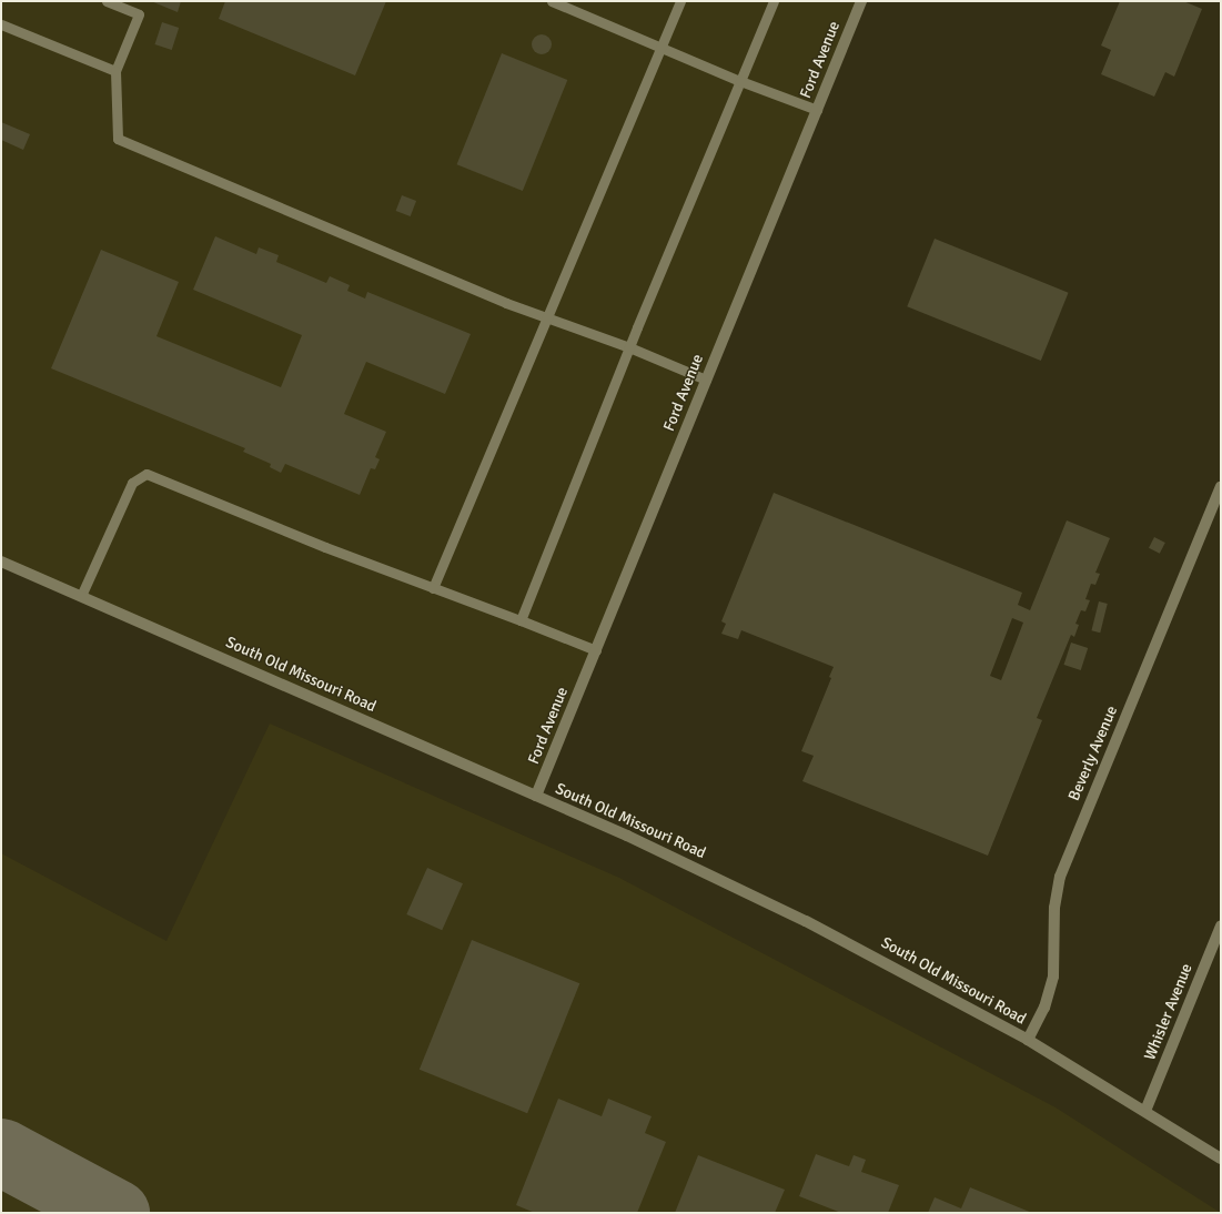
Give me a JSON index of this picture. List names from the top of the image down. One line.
{"streets":{"street":["Ford Avenue","South Old Missouri Road","Beverly Avenue","Whisler Avenue"]},"crossings":[["Ford Avenue","South Old Missouri Road"],["South Old Missouri Road","Beverly Avenue"],["South Old Missouri Road","Whisler Avenue"]]}
